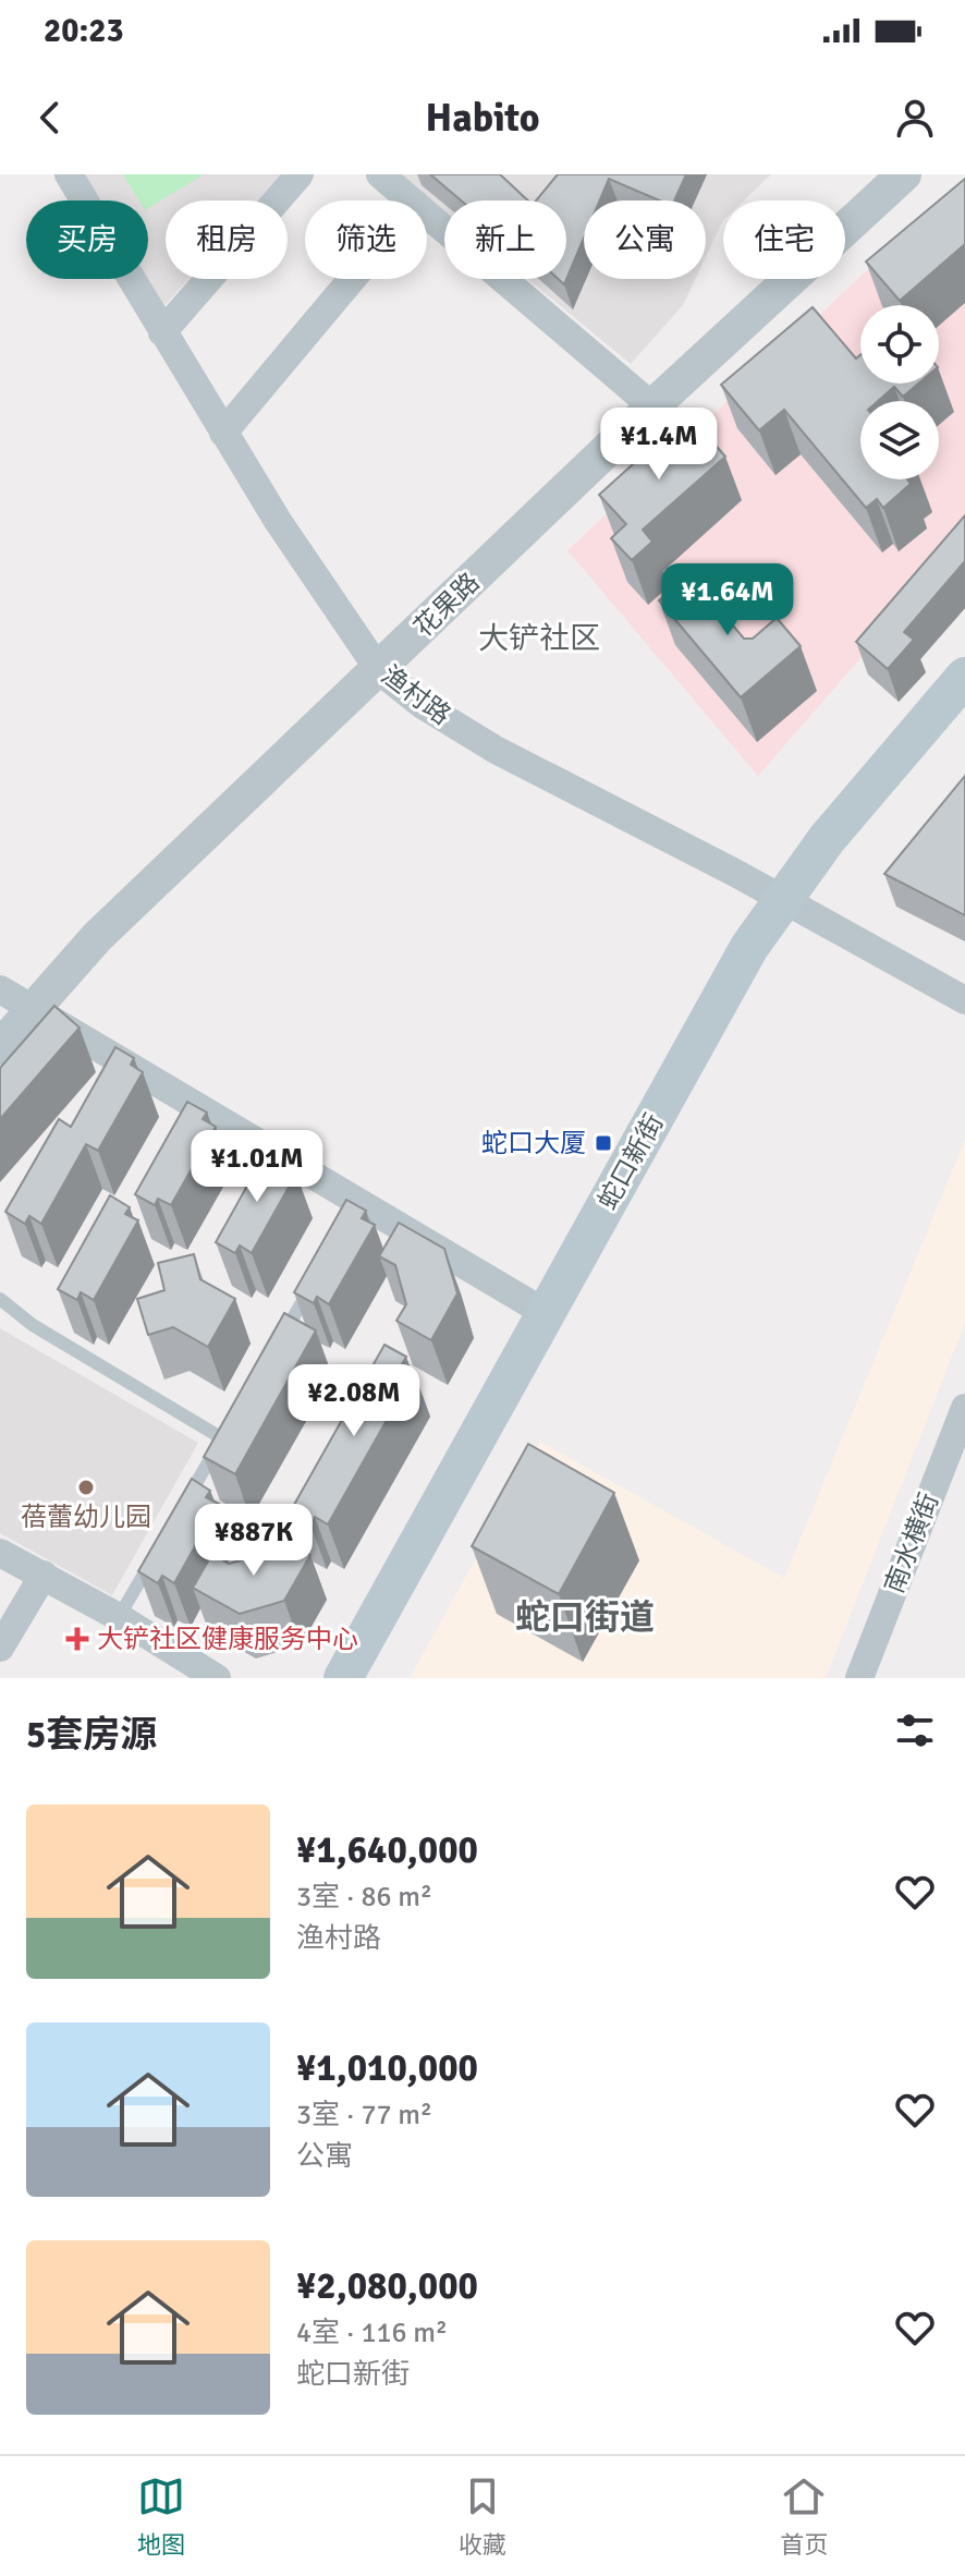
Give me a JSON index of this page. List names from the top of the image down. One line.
{"streets":{"main road":["蛇口新街"],"street":["花果路","渔村路","南水横街"]},"crossings":[["花果路","渔村路"],["渔村路","蛇口新街"]],"districts":["大铲社区","蛇口街道"],"places":{"transit":["蛇口大厦"],"other":["蓓蕾幼儿园"],"health":["大铲社区健康服务中心"]},"page":{"status":"20:23","header":"Habito","chip":["买房","租房","筛选","新上","公寓","住宅"],"price":["¥1.4M","¥1.64M","¥1.01M","¥2.08M","¥887K"],"heading":"5套房源","list":[{"name":"¥1,640,000","note":"3室 · 86 m² · 渔村路"},{"name":"¥1,010,000","note":"3室 · 77 m² · 公寓"},{"name":"¥2,080,000","note":"4室 · 116 m² · 蛇口新街"}],"tabs":["地图","收藏","首页"]}}
